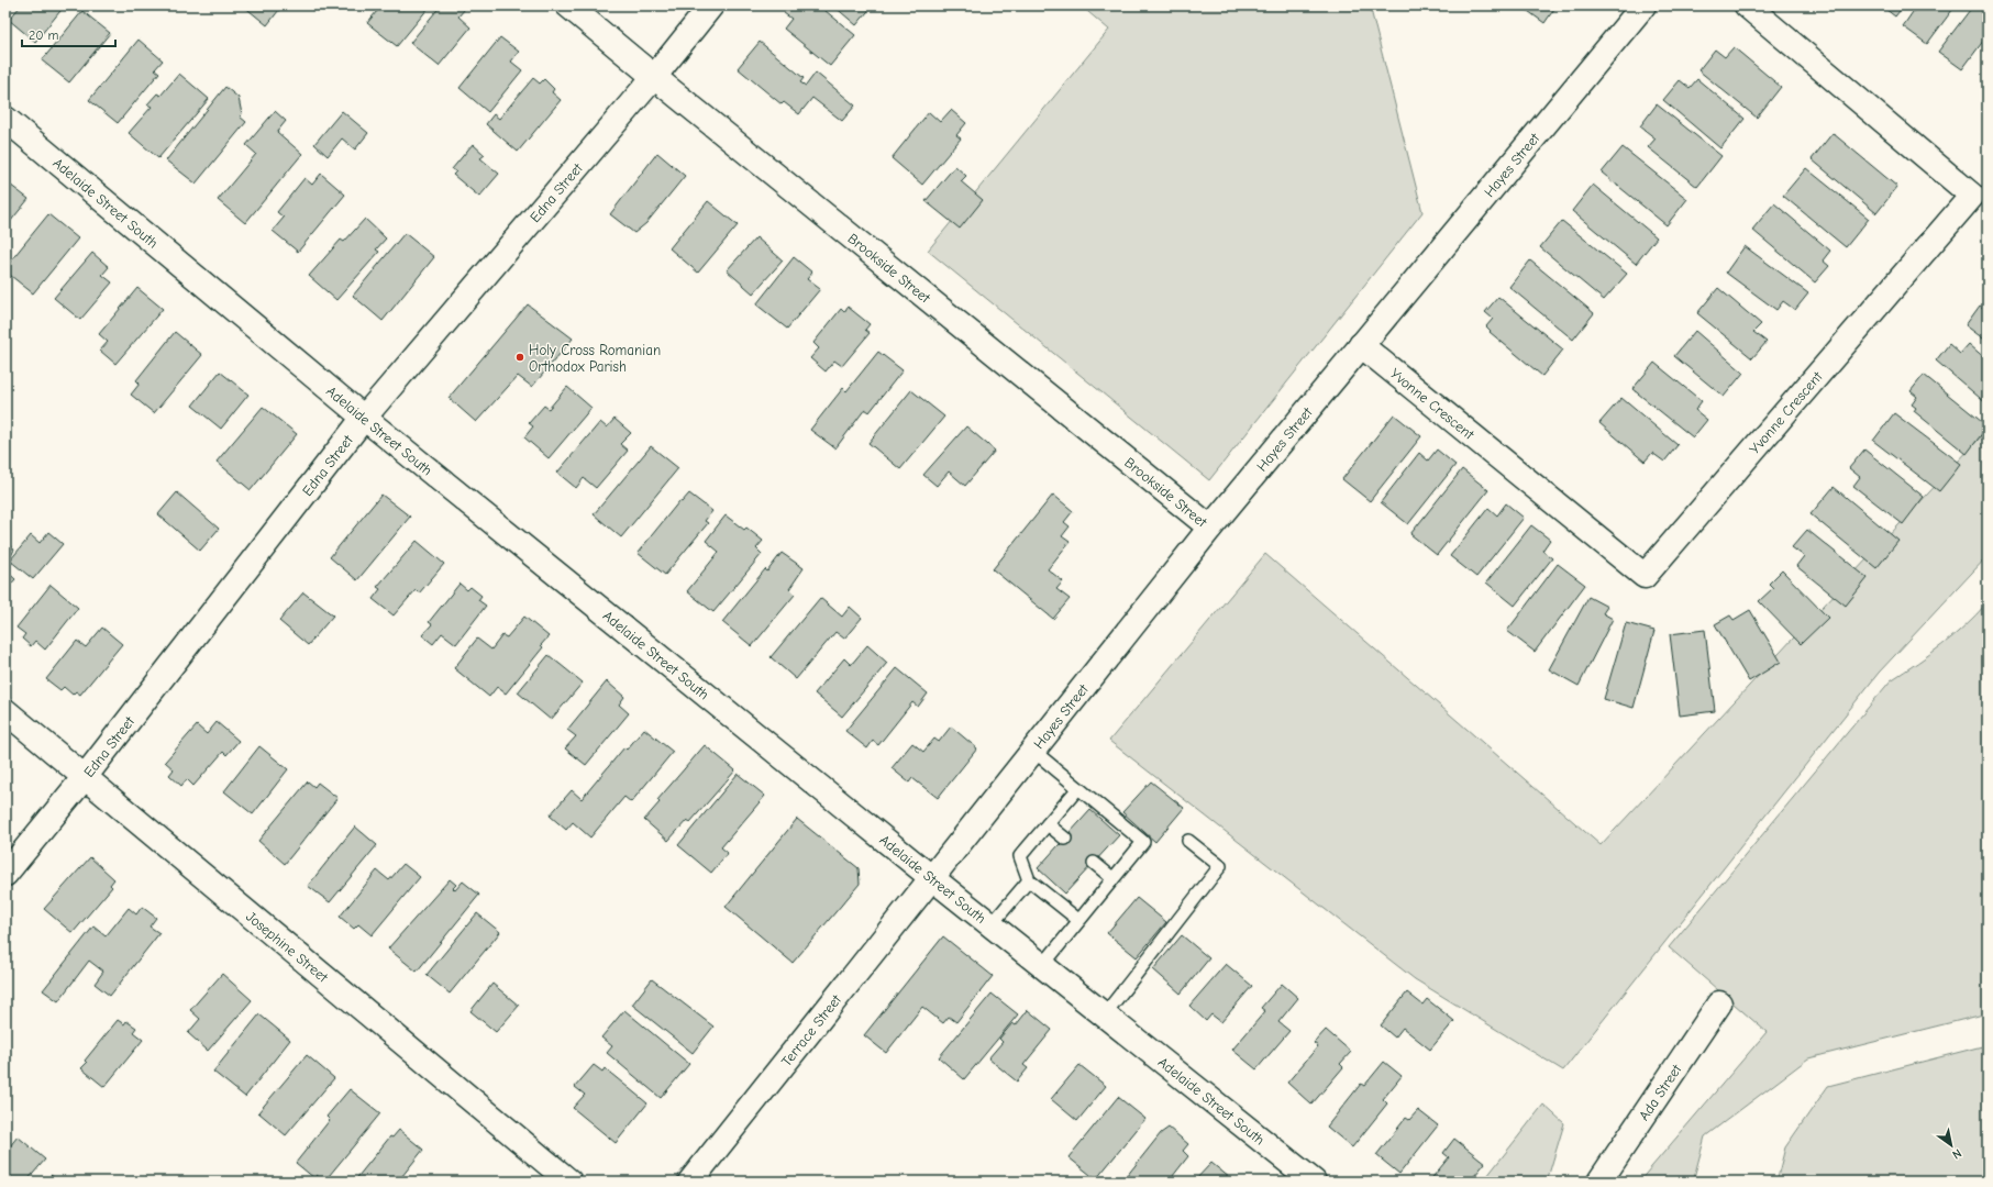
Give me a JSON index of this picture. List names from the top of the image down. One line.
{"streets":{"street":["Hayes Street","Edna Street","Adelaide Street South","Brookside Street","Yvonne Crescent","Josephine Street","Terrace Street","Ada Street"]},"crossings":[["Hayes Street","Adelaide Street South"],["Hayes Street","Brookside Street"],["Hayes Street","Yvonne Crescent"],["Hayes Street","Terrace Street"],["Edna Street","Adelaide Street South"],["Edna Street","Brookside Street"],["Edna Street","Josephine Street"],["Adelaide Street South","Terrace Street"]],"places":["Holy Cross Romanian Orthodox Parish"],"scale_bar":"20 m","north":"bottom right"}
